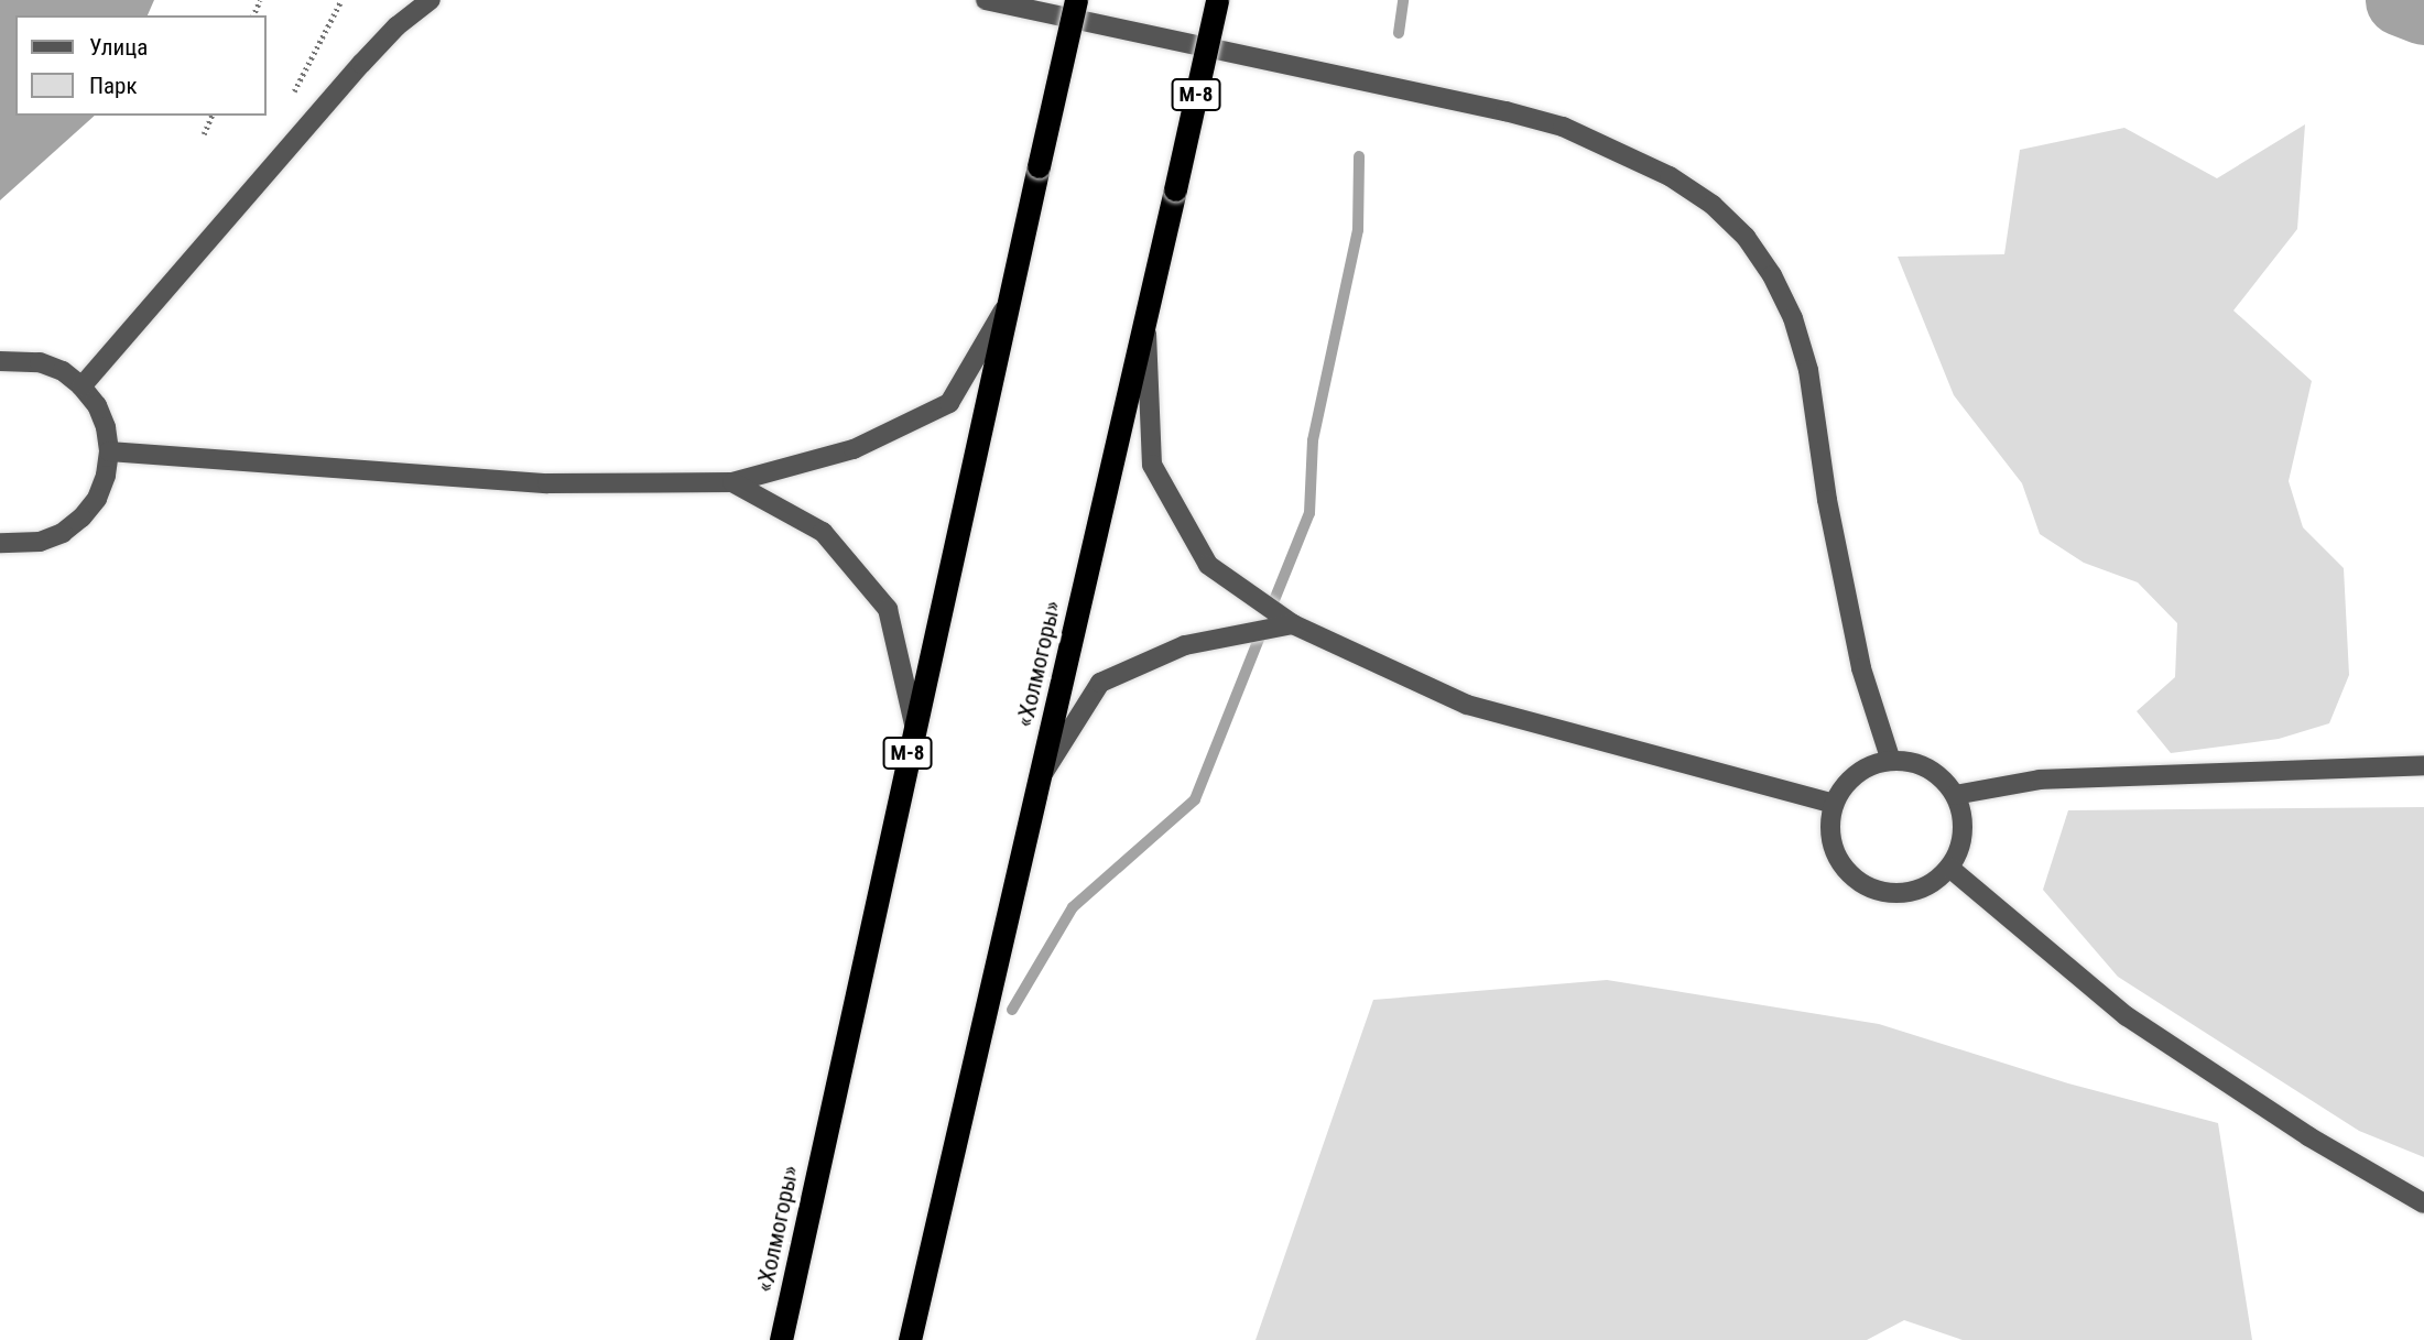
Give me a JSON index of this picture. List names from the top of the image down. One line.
{"streets":{"highway":["М-8","«Холмогоры»"]},"legend":["Улица","Парк"]}
